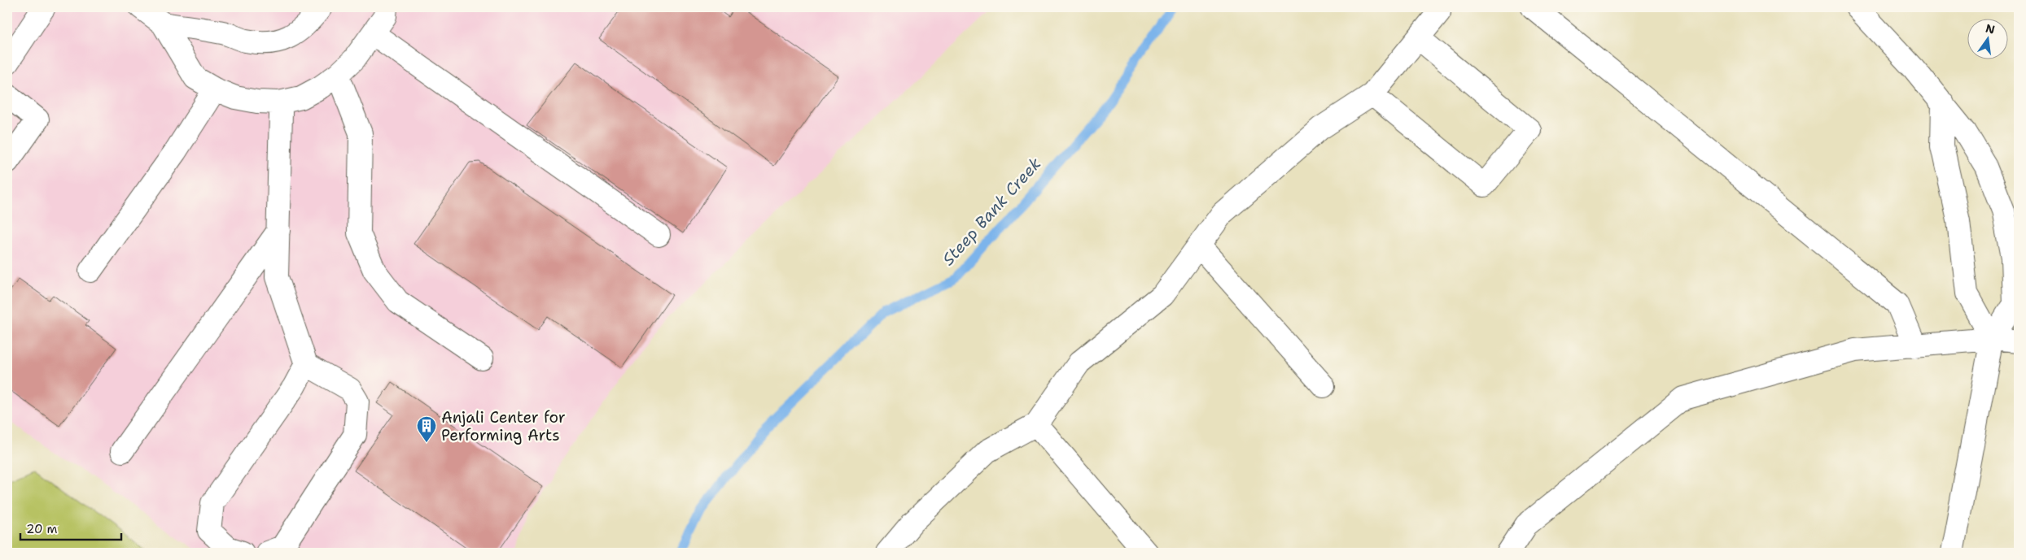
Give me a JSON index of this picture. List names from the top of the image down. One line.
{"water":["Steep Bank Creek"],"places":{"building":["Anjali Center for Performing Arts"]},"scale_bar":"20 m","north":"top"}
